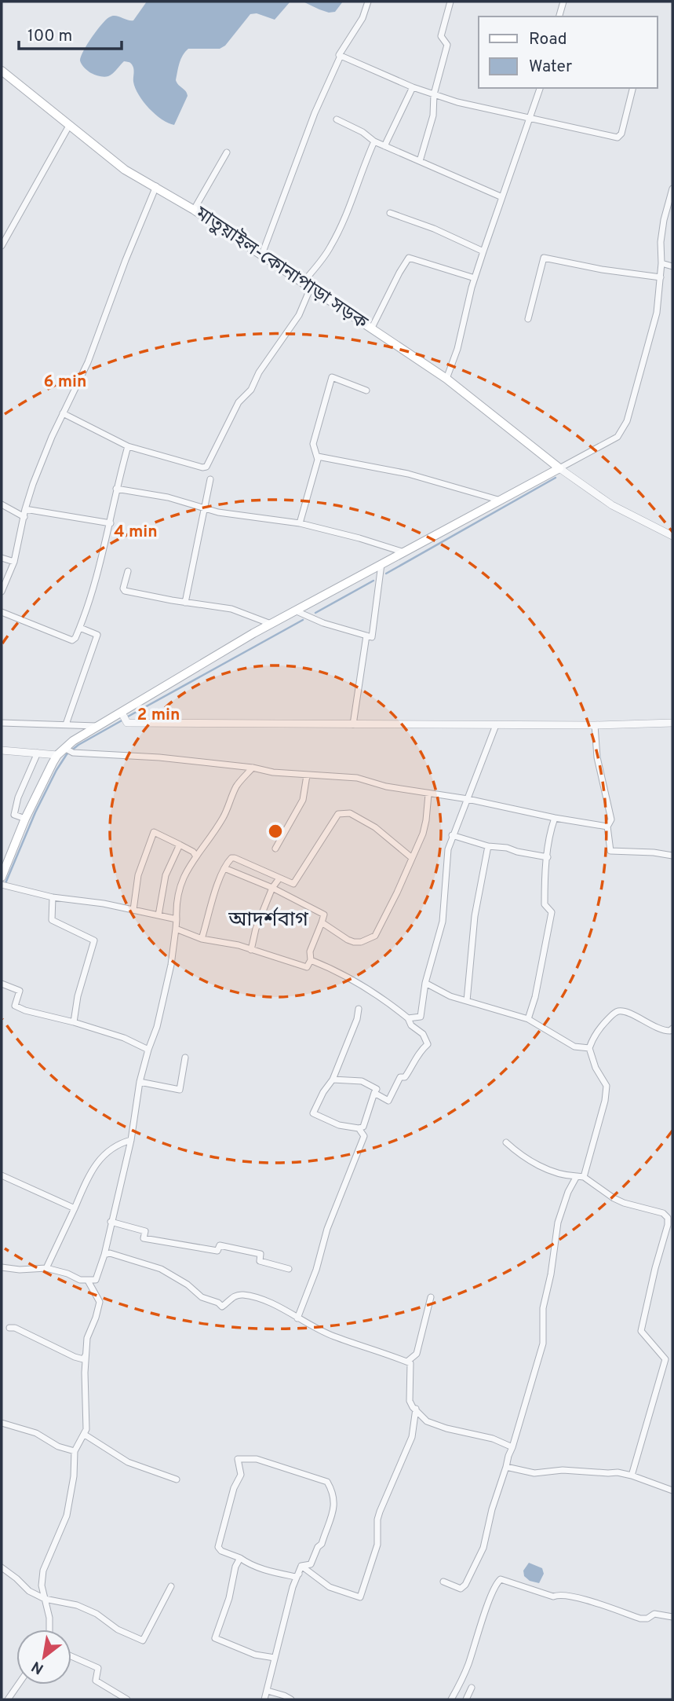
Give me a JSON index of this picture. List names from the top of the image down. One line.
{"streets":{"main road":["মাতুয়াইল-কোনাপাড়া সড়ক"]},"districts":["আদর্শবাগ"],"legend":["Road","Water"],"scale_bar":"100 m","north":"bottom left","rings":["6 min","4 min","2 min"]}
